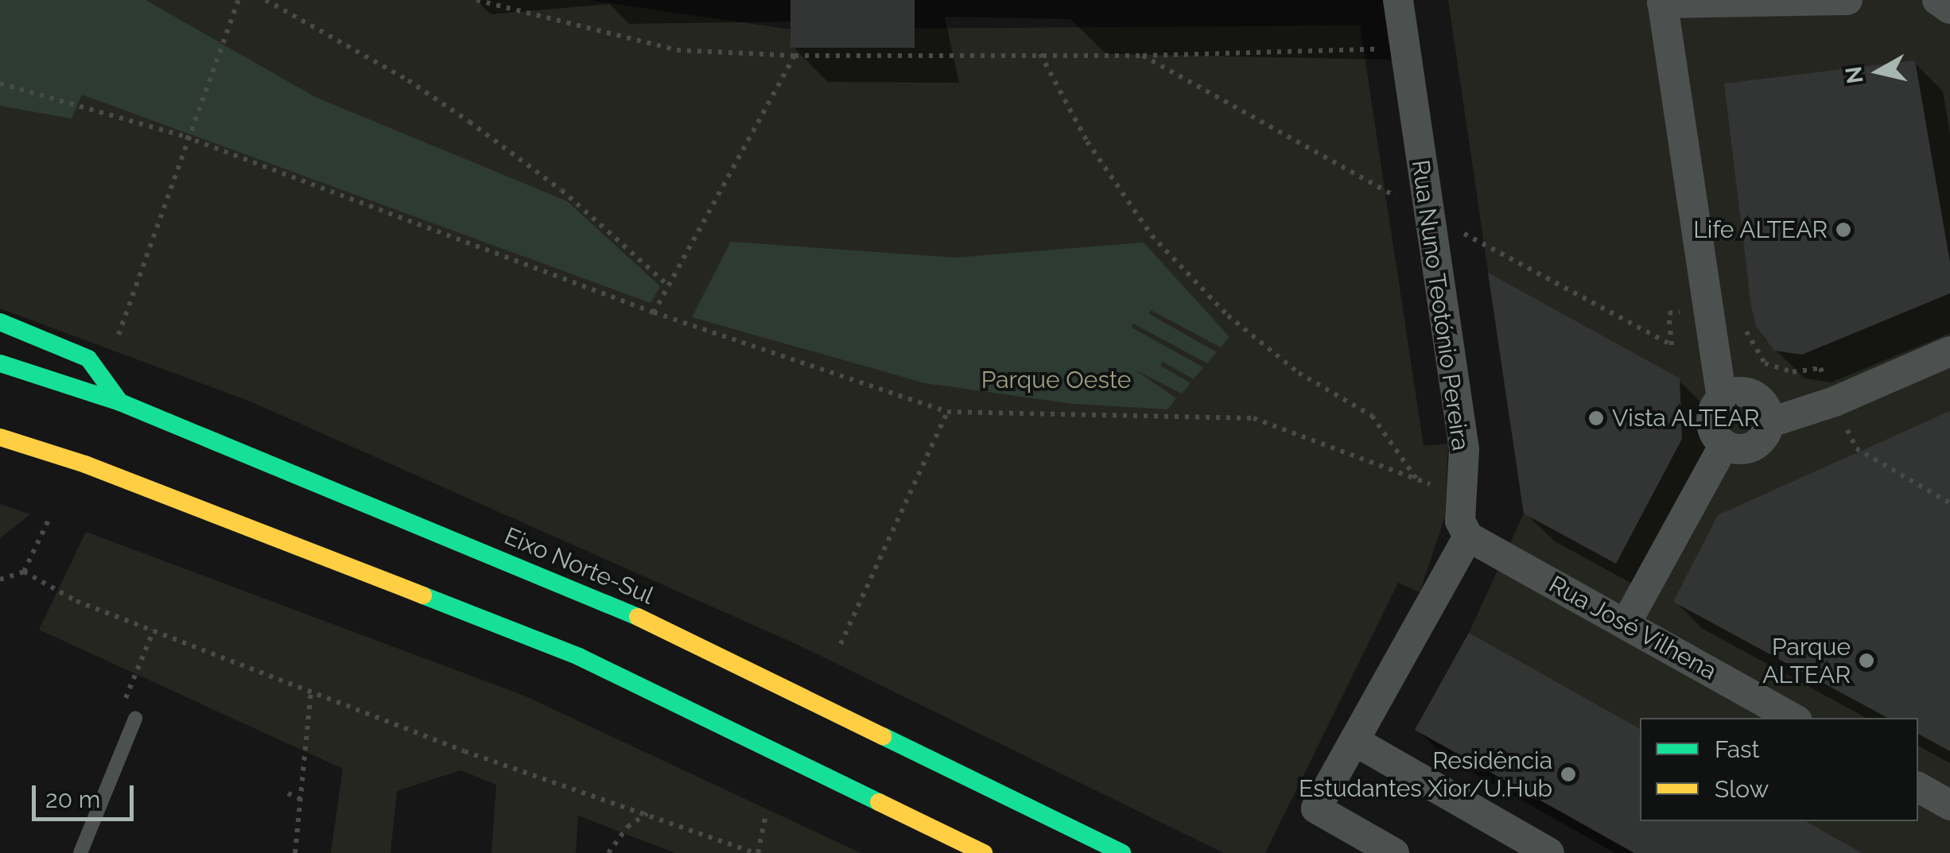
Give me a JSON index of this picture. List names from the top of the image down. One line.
{"streets":{"highway":["Eixo Norte-Sul"],"street":["Rua Nuno Teotónio Pereira","Rua José Vilhena"]},"crossings":[["Rua Nuno Teotónio Pereira","Rua José Vilhena"]],"parks":["Parque Oeste"],"places":["Life ALTEAR","Vista ALTEAR","Parque ALTEAR","Residência Estudantes Xior/U.Hub"],"legend":["Fast","Slow"],"scale_bar":"20 m","north":"left"}
